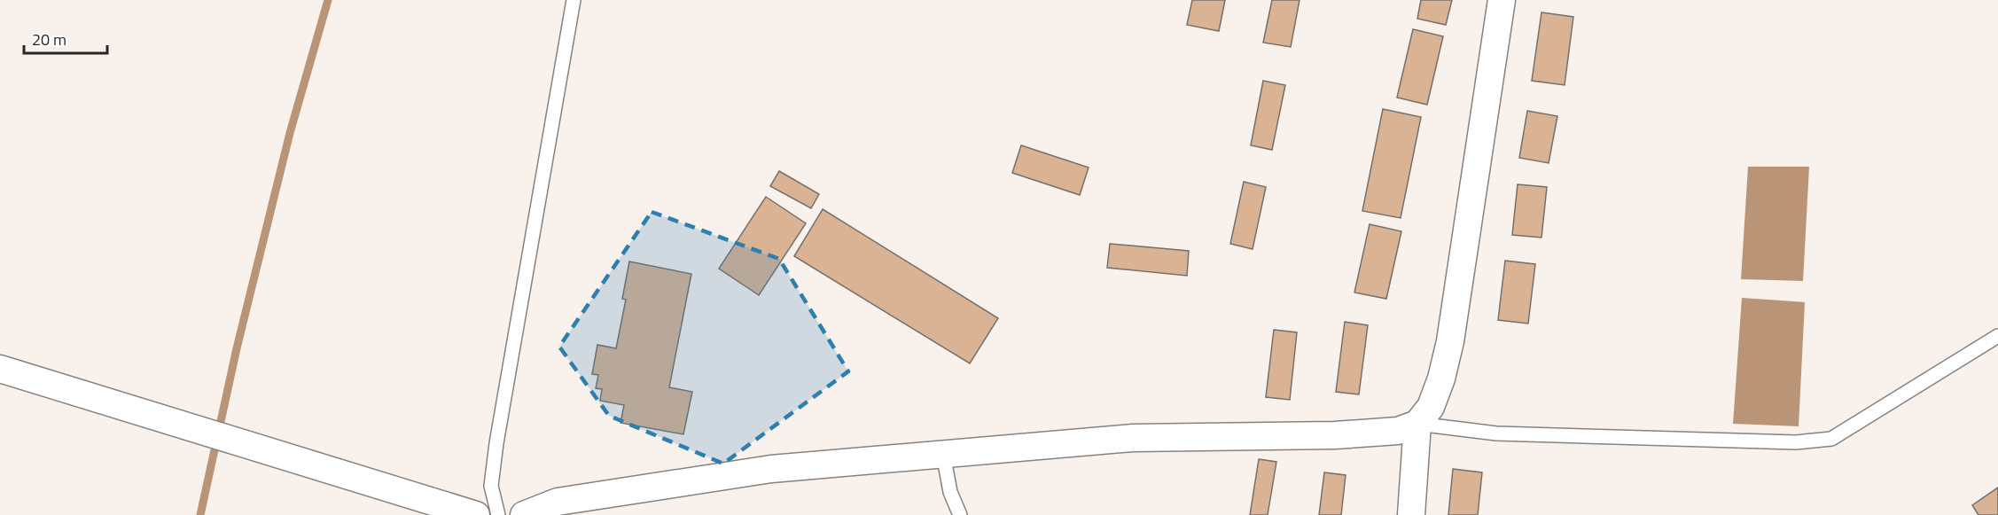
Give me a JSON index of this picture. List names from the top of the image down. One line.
{"scale_bar":"20 m"}
